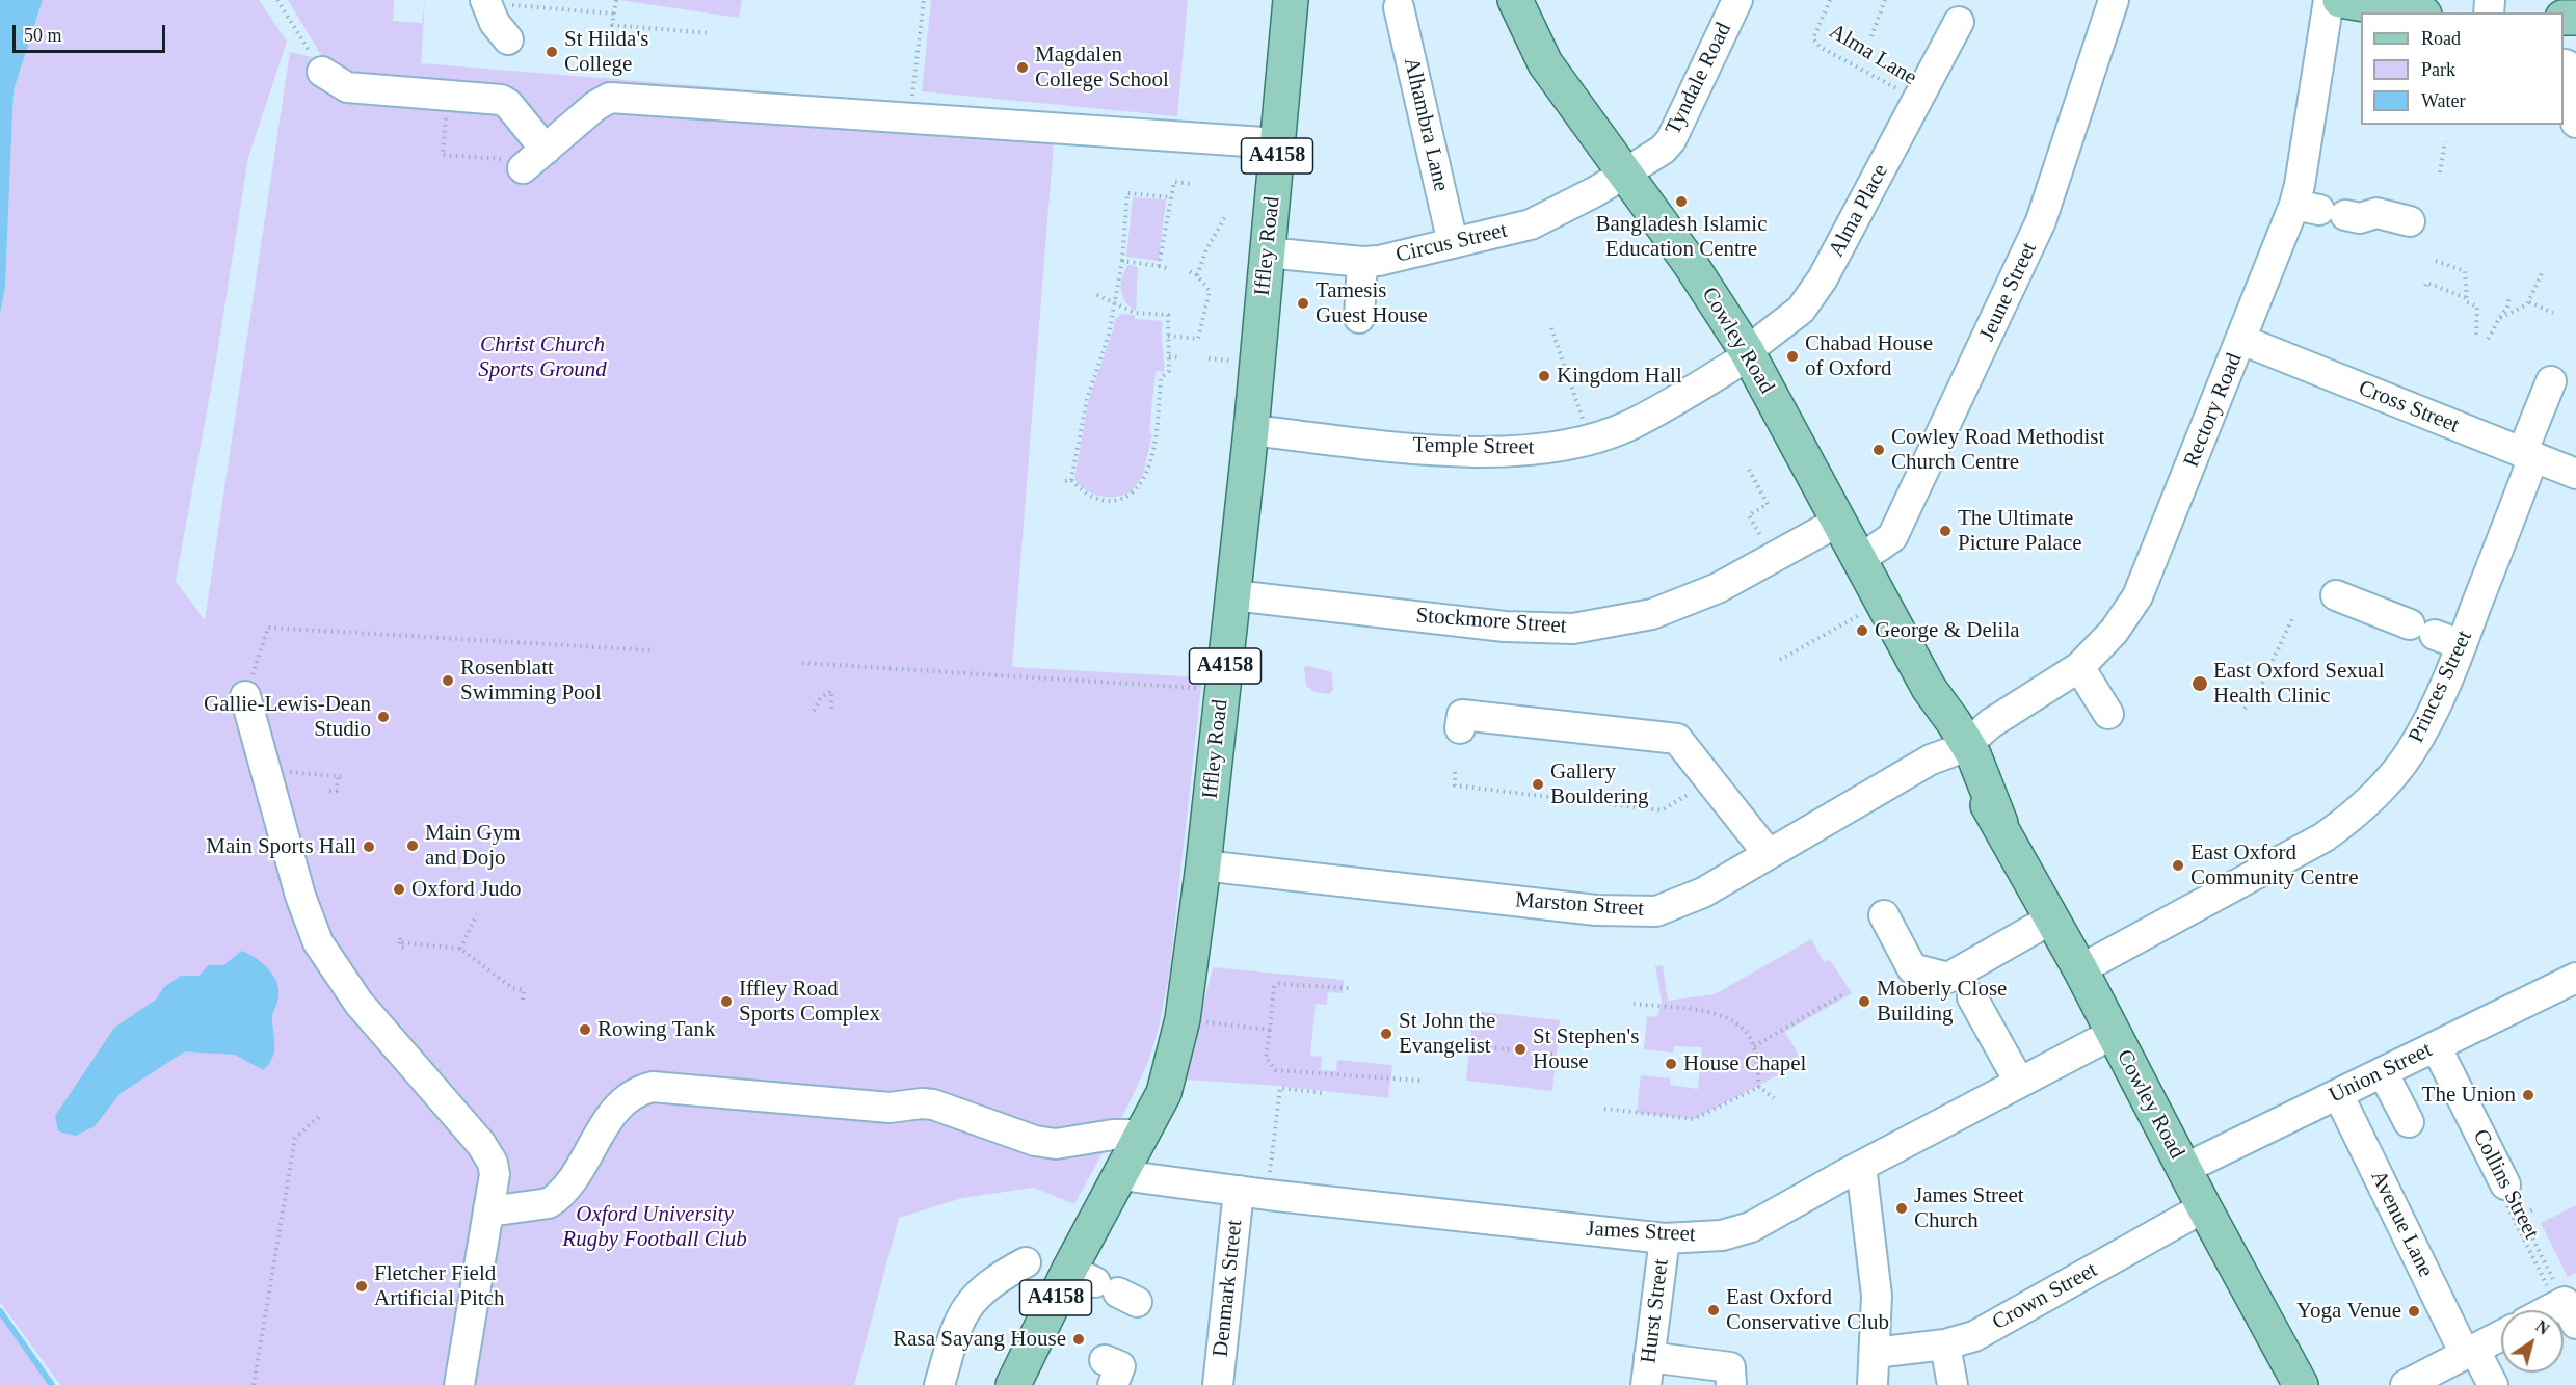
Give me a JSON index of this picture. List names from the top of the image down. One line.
{"streets":{"main road":["A4158","Iffley Road","Cowley Road"],"street":["Tyndale Road","Alhambra Lane","Alma Place","Circus Street","Jeune Street","Cross Street","Rectory Road","Temple Street","Stockmore Street","Princes Street","Marston Street","Union Street","Collins Street","Avenue Lane","James Street","Denmark Street","Crown Street","Hurst Street"],"path":["Alma Lane"]},"crossings":[["Alma Lane","Alma Place"],["Tyndale Road","Circus Street"],["Tyndale Road","Cowley Road"],["Alhambra Lane","Circus Street"],["Alma Place","Cowley Road"],["Alma Place","Temple Street"],["Circus Street","Iffley Road"],["Circus Street","Cowley Road"],["Iffley Road","Temple Street"],["Iffley Road","Stockmore Street"],["Iffley Road","Marston Street"],["Iffley Road","James Street"],["Jeune Street","Cowley Road"],["Cowley Road","Rectory Road"],["Cowley Road","Temple Street"],["Cowley Road","Stockmore Street"],["Cowley Road","Princes Street"],["Cowley Road","Marston Street"],["Cowley Road","Union Street"],["Cowley Road","James Street"],["Cowley Road","Crown Street"],["Cross Street","Rectory Road"],["Cross Street","Princes Street"],["Rectory Road","Marston Street"],["Union Street","Collins Street"],["Union Street","Avenue Lane"],["James Street","Denmark Street"],["James Street","Hurst Street"]],"parks":["Christ Church Sports Ground","Oxford University Rugby Football Club"],"places":["St Hilda's College","Magdalen College School","Bangladesh Islamic Education Centre","Tamesis Guest House","Chabad House of Oxford","Kingdom Hall","Cowley Road Methodist Church Centre","The Ultimate Picture Palace","George & Delila","Rosenblatt Swimming Pool","East Oxford Sexual Health Clinic","Gallie-Lewis-Dean Studio","Gallery Bouldering","Main Gym and Dojo","Main Sports Hall","East Oxford Community Centre","Oxford Judo","Iffley Road Sports Complex","Moberly Close Building","Rowing Tank","St John the Evangelist","St Stephen's House","House Chapel","The Union","James Street Church","Fletcher Field Artificial Pitch","East Oxford Conservative Club","Yoga Venue","Rasa Sayang House"],"legend":["Road","Park","Water"],"scale_bar":"50 m","north":"top right"}
